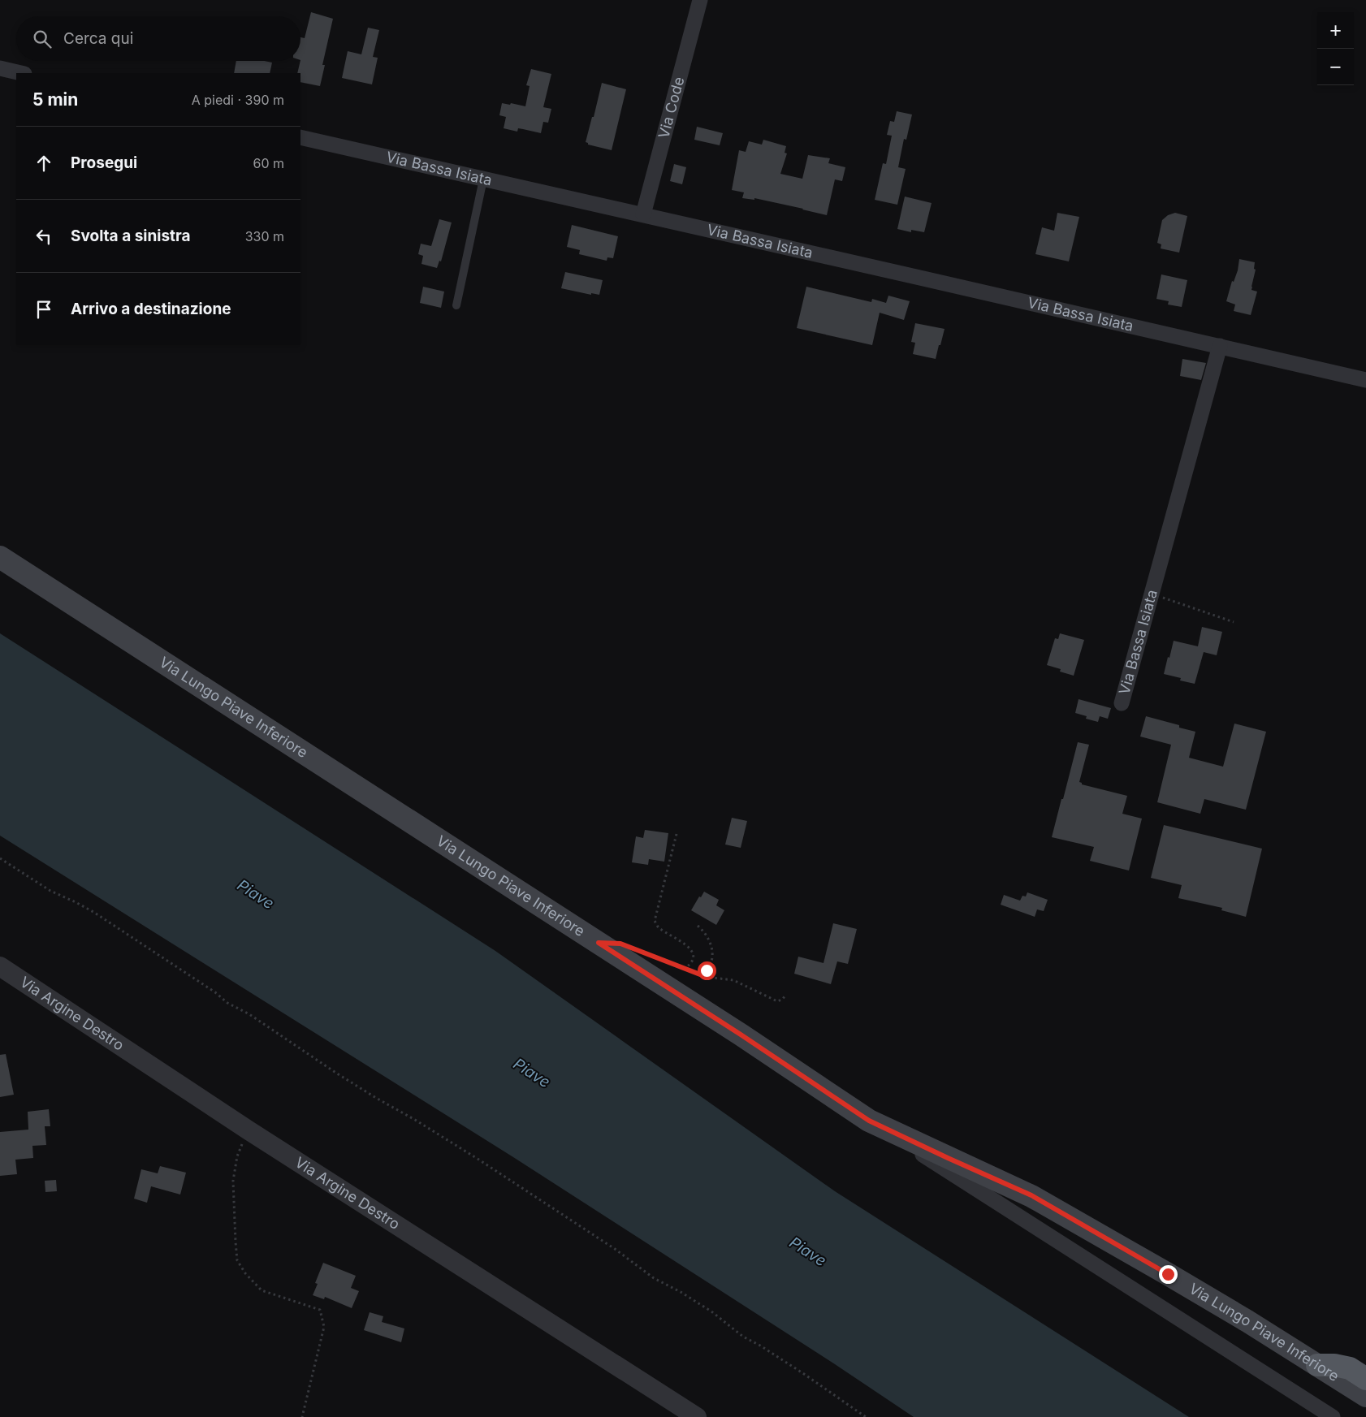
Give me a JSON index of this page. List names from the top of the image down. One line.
{"streets":{"main road":["Via Lungo Piave Inferiore"],"street":["Via Code","Via Bassa Isiata","Via Argine Destro"]},"crossings":[["Via Code","Via Bassa Isiata"]],"water":["Piave"],"page":{"map_buttons":["+","−"],"search":"Cerca qui","heading":["5 min","A piedi · 390 m"],"list":[["Prosegui","60 m"],["Svolta a sinistra","330 m"],"Arrivo a destinazione"]}}
